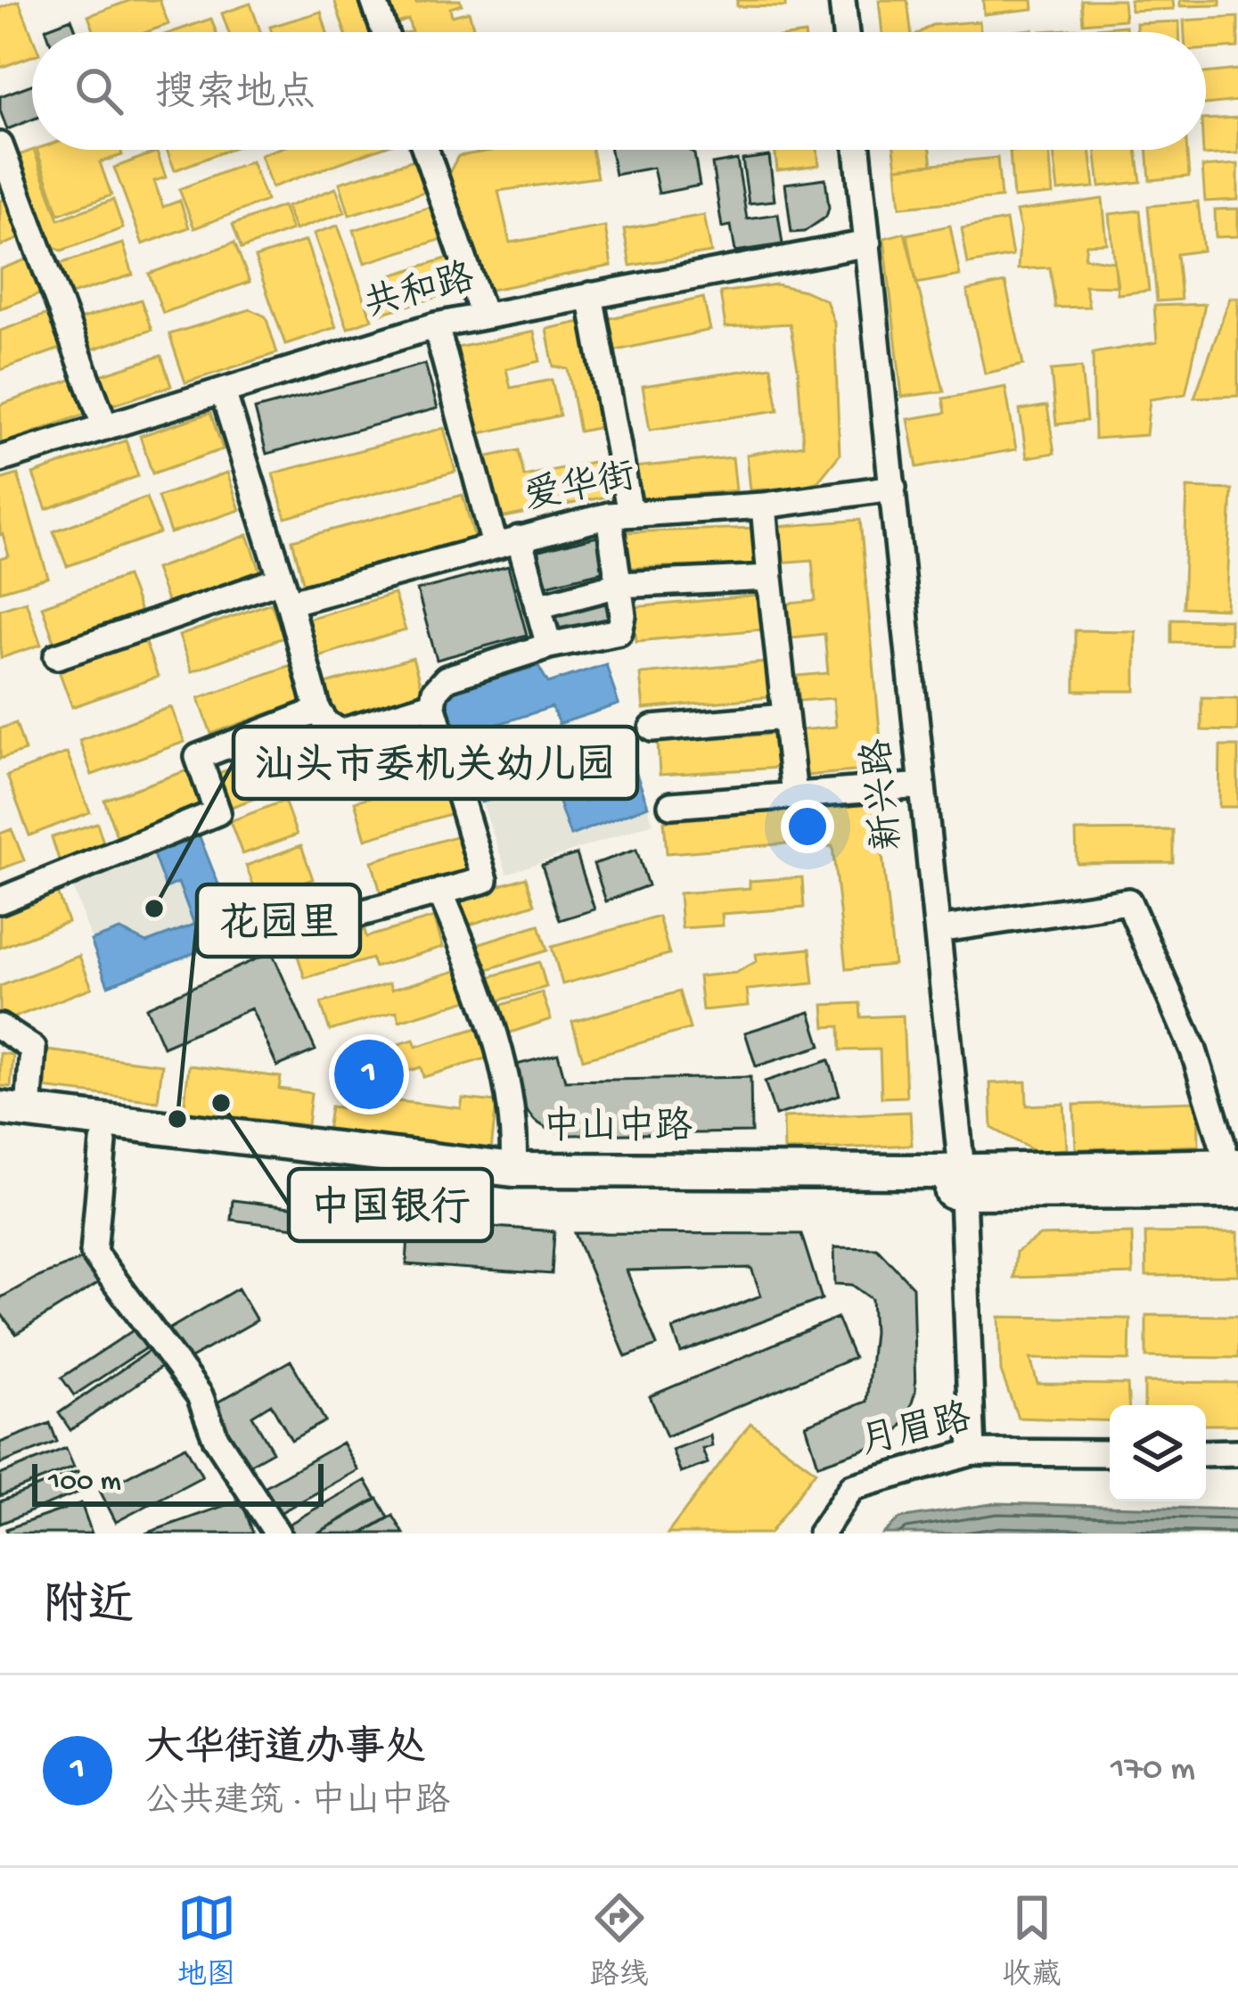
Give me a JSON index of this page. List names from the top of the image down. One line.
{"streets":{"main road":["中山中路"],"street":["共和路","爱华街","新兴路","月眉路"]},"crossings":[["共和路","新兴路"],["爱华街","新兴路"],["新兴路","中山中路"],["新兴路","月眉路"]],"places":["汕头市委机关幼儿园","中国银行","花园里"],"scale_bar":"100 m","page":{"search":"搜索地点","pins":"1","scale":"100 m","heading":"附近","list":[{"mark":"1","name":"大华街道办事处","note":"公共建筑 · 中山中路","value":"170 m"}],"nav":["地图","路线","收藏"]}}
